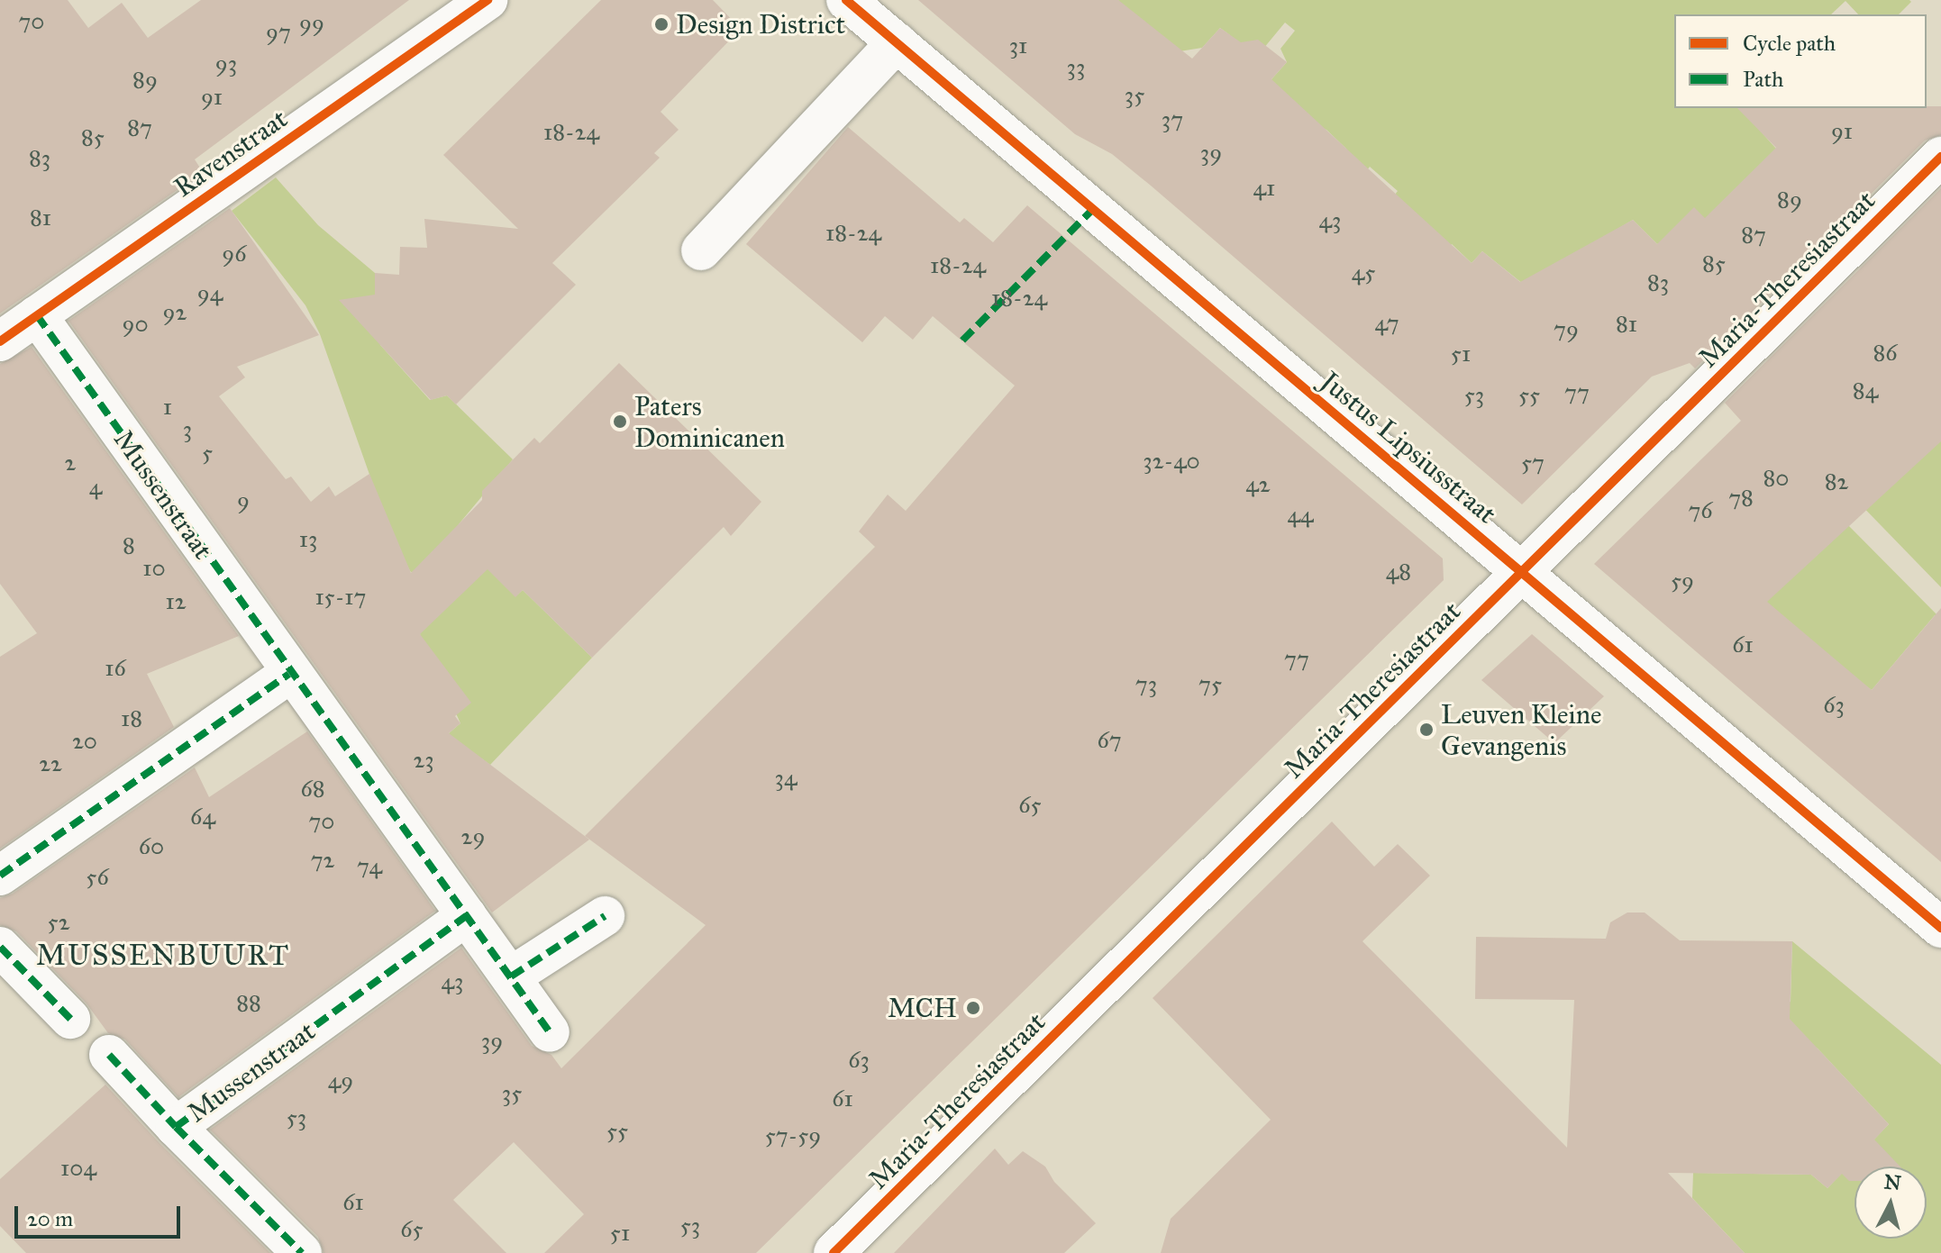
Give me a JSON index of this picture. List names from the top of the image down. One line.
{"streets":{"street":["Ravenstraat","Maria-Theresiastraat","Justus Lipsiusstraat","Mussenstraat"]},"crossings":[["Ravenstraat","Mussenstraat"],["Maria-Theresiastraat","Justus Lipsiusstraat"]],"districts":["MUSSENBUURT"],"places":["Design District","Paters Dominicanen","Leuven Kleine Gevangenis","MCH"],"house_numbers":["70","99","97","31","93","33","89","35","91","37","87","91","18-24","85","39","83","41","89","81","43","18-24","87","96","85","18-24","45","83","94","18-24","92","47","90","81","79","86","51","84","77","53","55","1","3","5","32-40","2","57","80","82","42","4","78","9","76","44","13","8","10","48","59","15-17","12","61","77","16","73","75","63","18","67","20","23","22","34","68","65","64","70","29","60","72","74","56","52","43","88","39","63","49","35","61","53","55","57-59","104","61","53","65","51"],"legend":["Cycle path","Path"],"scale_bar":"20 m","north":"top"}
